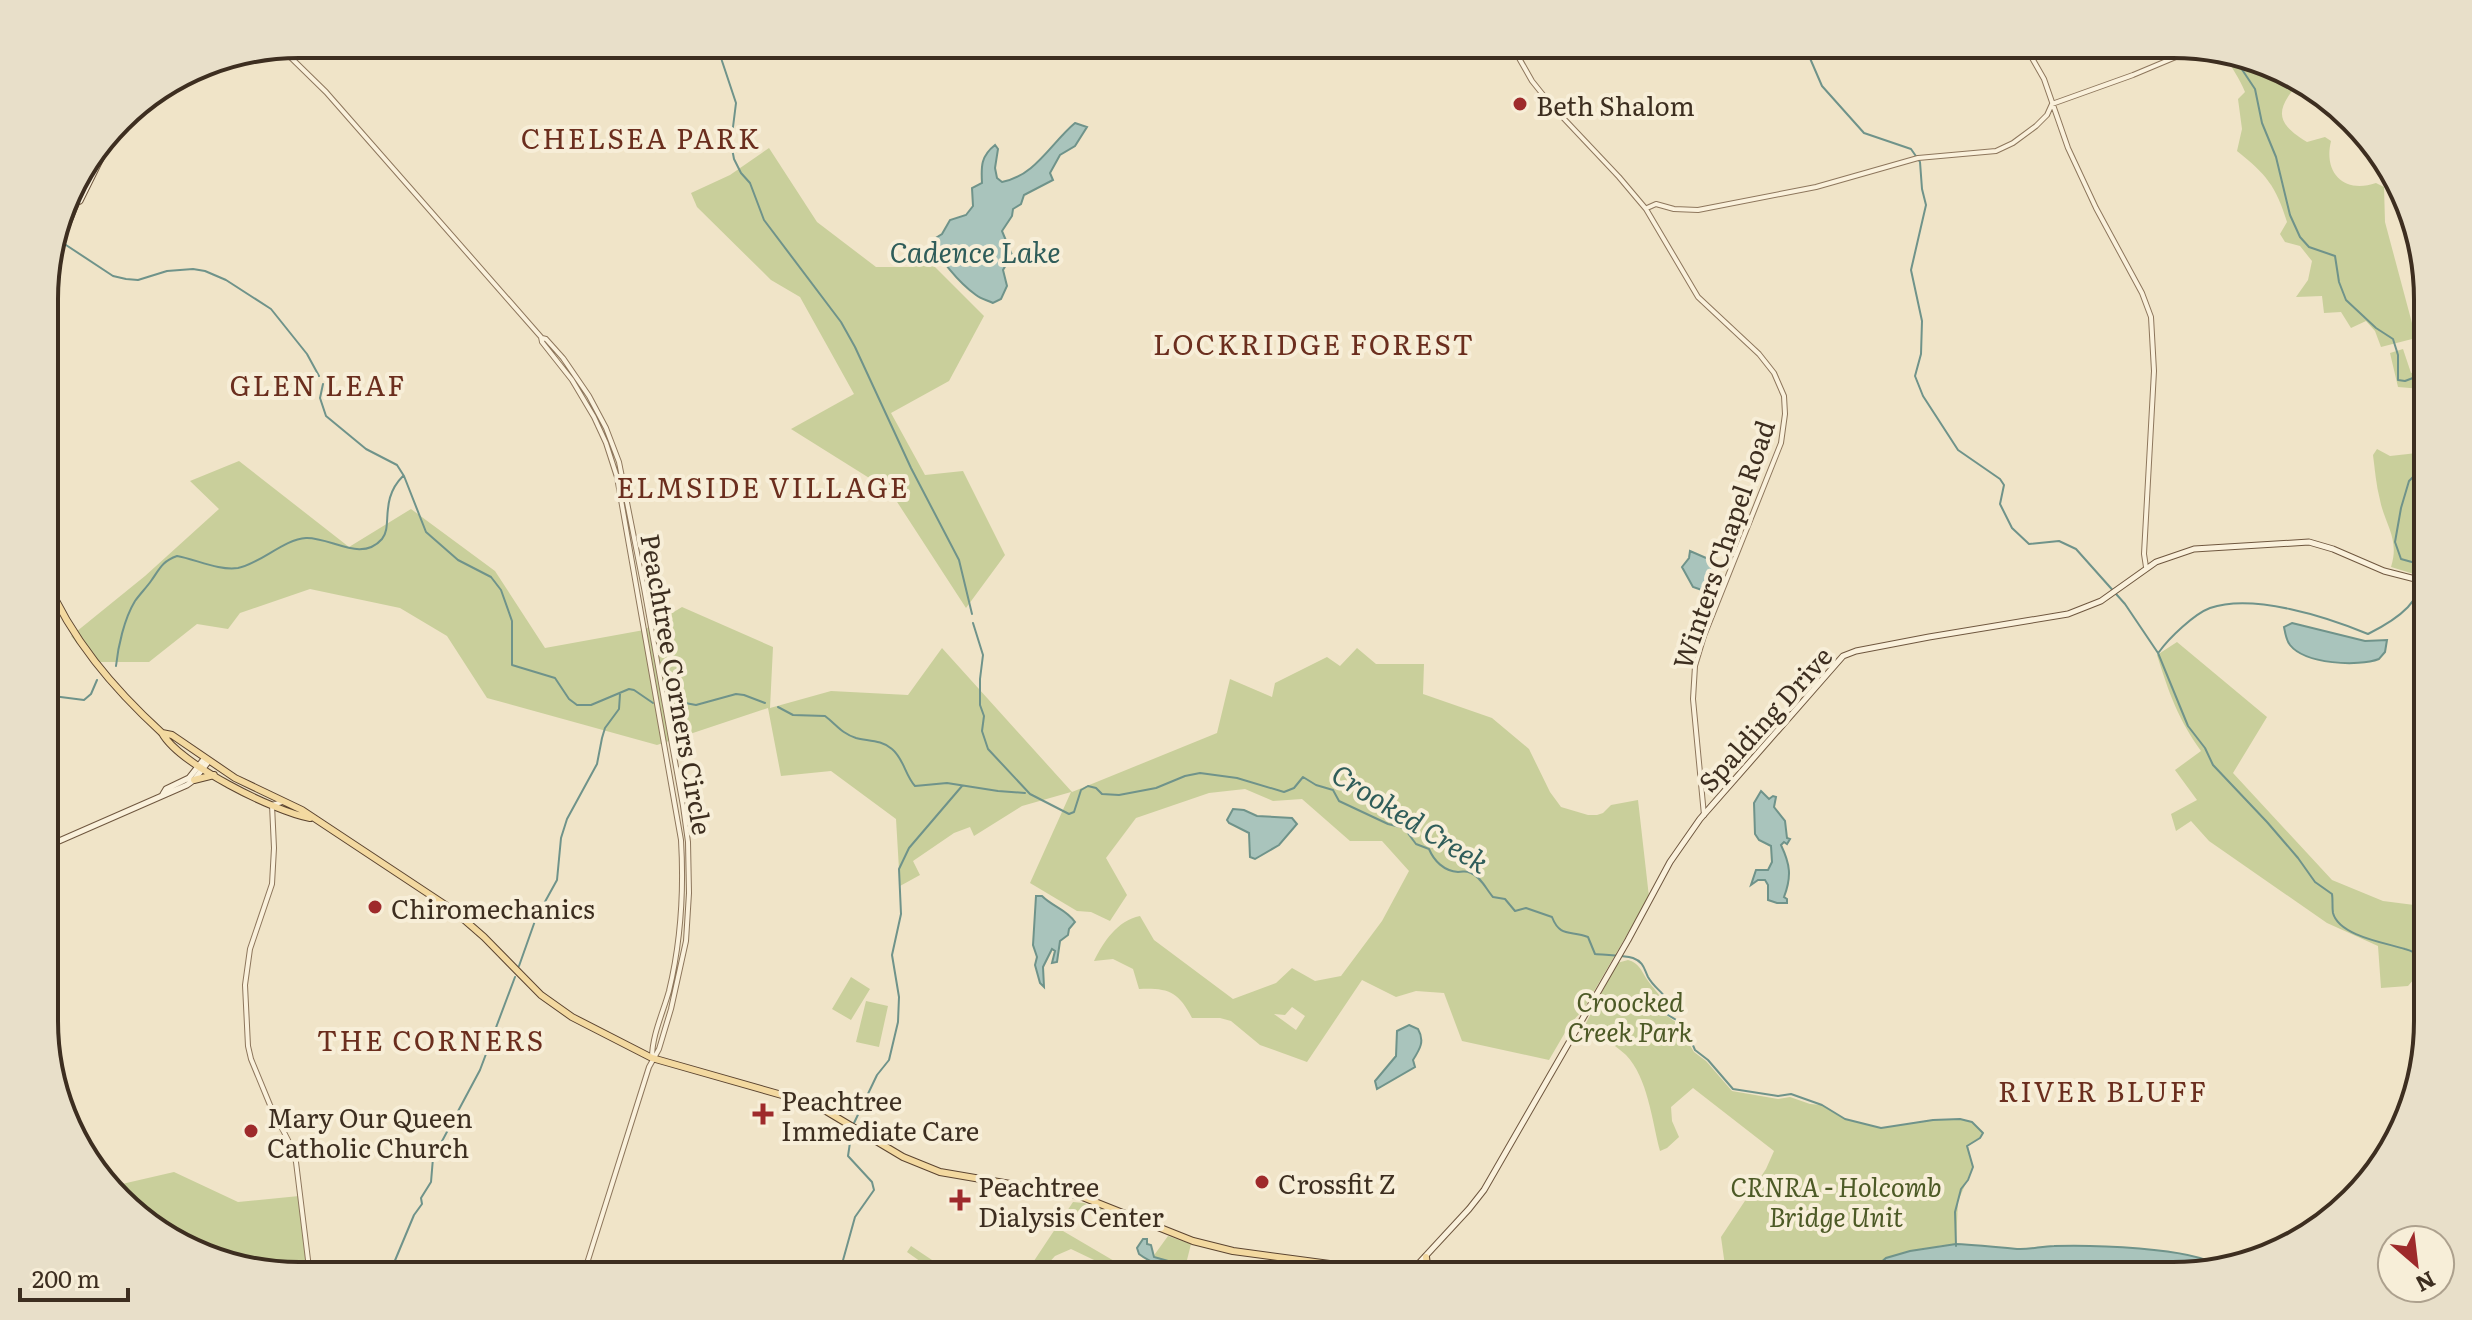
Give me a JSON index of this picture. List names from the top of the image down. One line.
{"streets":{"main road":["Spalding Drive"],"street":["Winters Chapel Road","Peachtree Corners Circle"]},"crossings":[["Winters Chapel Road","Spalding Drive"]],"districts":["CHELSEA PARK","LOCKRIDGE FOREST","GLEN LEAF","ELMSIDE VILLAGE","THE CORNERS","RIVER BLUFF"],"water":["Cadence Lake","Crooked Creek"],"parks":["Croocked Creek Park","CRNRA - Holcomb Bridge Unit"],"places":{"other":["Beth Shalom","Chiromechanics","Mary Our Queen Catholic Church","Crossfit Z"],"health":["Peachtree Immediate Care","Peachtree Dialysis Center"]},"scale_bar":"200 m","north":"bottom right"}
